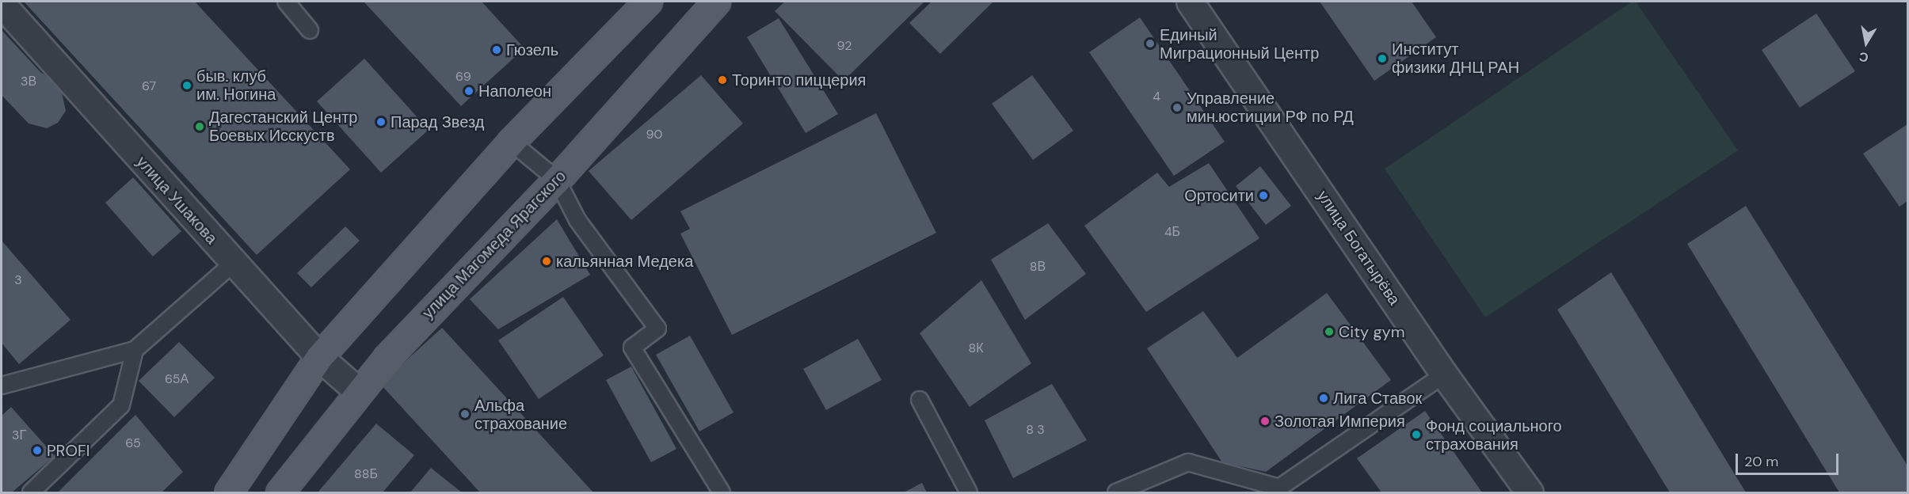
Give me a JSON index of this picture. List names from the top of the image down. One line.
{"streets":{"main road":["улица Магомеда Ярагского"],"street":["улица Ушакова","улица Богатырёва"]},"crossings":[["улица Ушакова","улица Магомеда Ярагского"]],"places":["Единый Миграционный Центр","Гюзель","Институт физики ДНЦ РАН","Торинто пиццерия","быв. клуб им. Ногина","Наполеон","Управление мин.юстиции РФ по РД","Парад Звезд","Дагестанский Центр Боевых Исскуств","Ортосити","кальянная Медека","City gym","Лига Ставок","Альфа страхование","Золотая Империя","Фонд социального страхования","PROFI"],"house_numbers":["92","69","3В","67","4","90","4Б","8В","3","8К","65А","8 3","3Г","65","88Б"],"scale_bar":"20 m","north":"bottom"}
